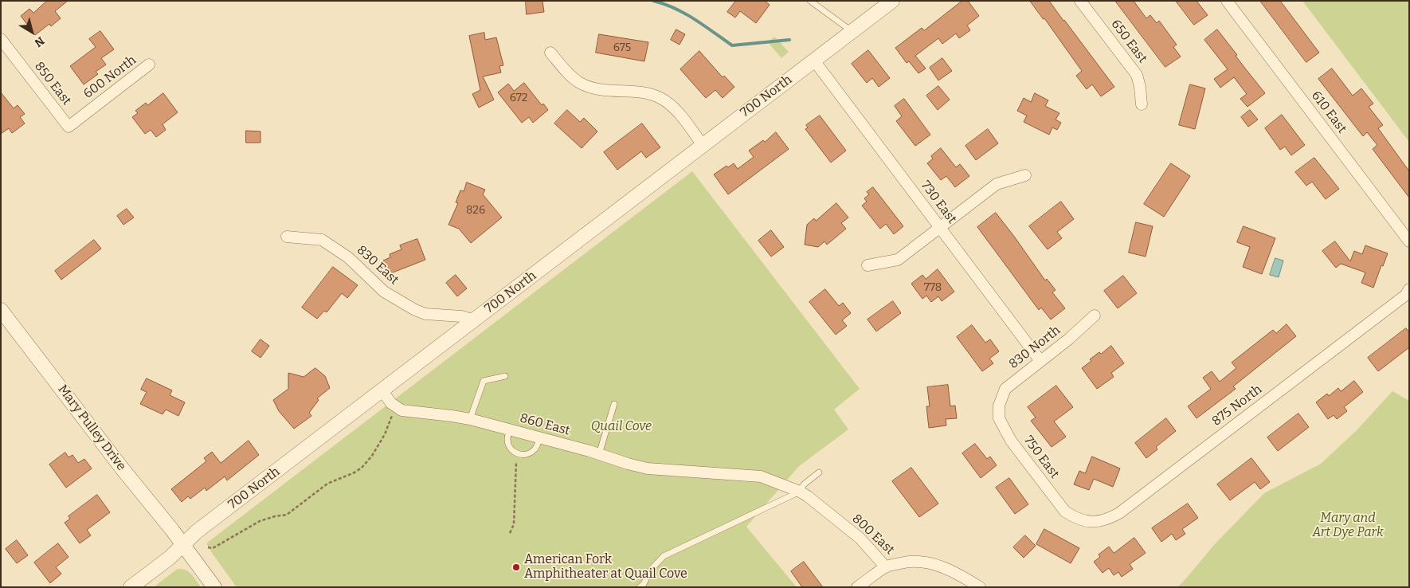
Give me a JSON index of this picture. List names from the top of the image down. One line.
{"streets":{"street":["650 East","600 North","850 East","700 North","610 East","730 East","830 East","830 North","875 North","860 East","Mary Pulley Drive","750 East","800 East"]},"crossings":[["600 North","850 East"],["700 North","730 East"],["700 North","830 East"],["700 North","860 East"],["700 North","Mary Pulley Drive"],["730 East","830 North"],["830 North","750 East"],["875 North","750 East"],["860 East","800 East"]],"parks":["Quail Cove","Mary and Art Dye Park"],"places":["American Fork Amphitheater at Quail Cove"],"house_numbers":["675","672","826","778"],"north":"bottom right"}
